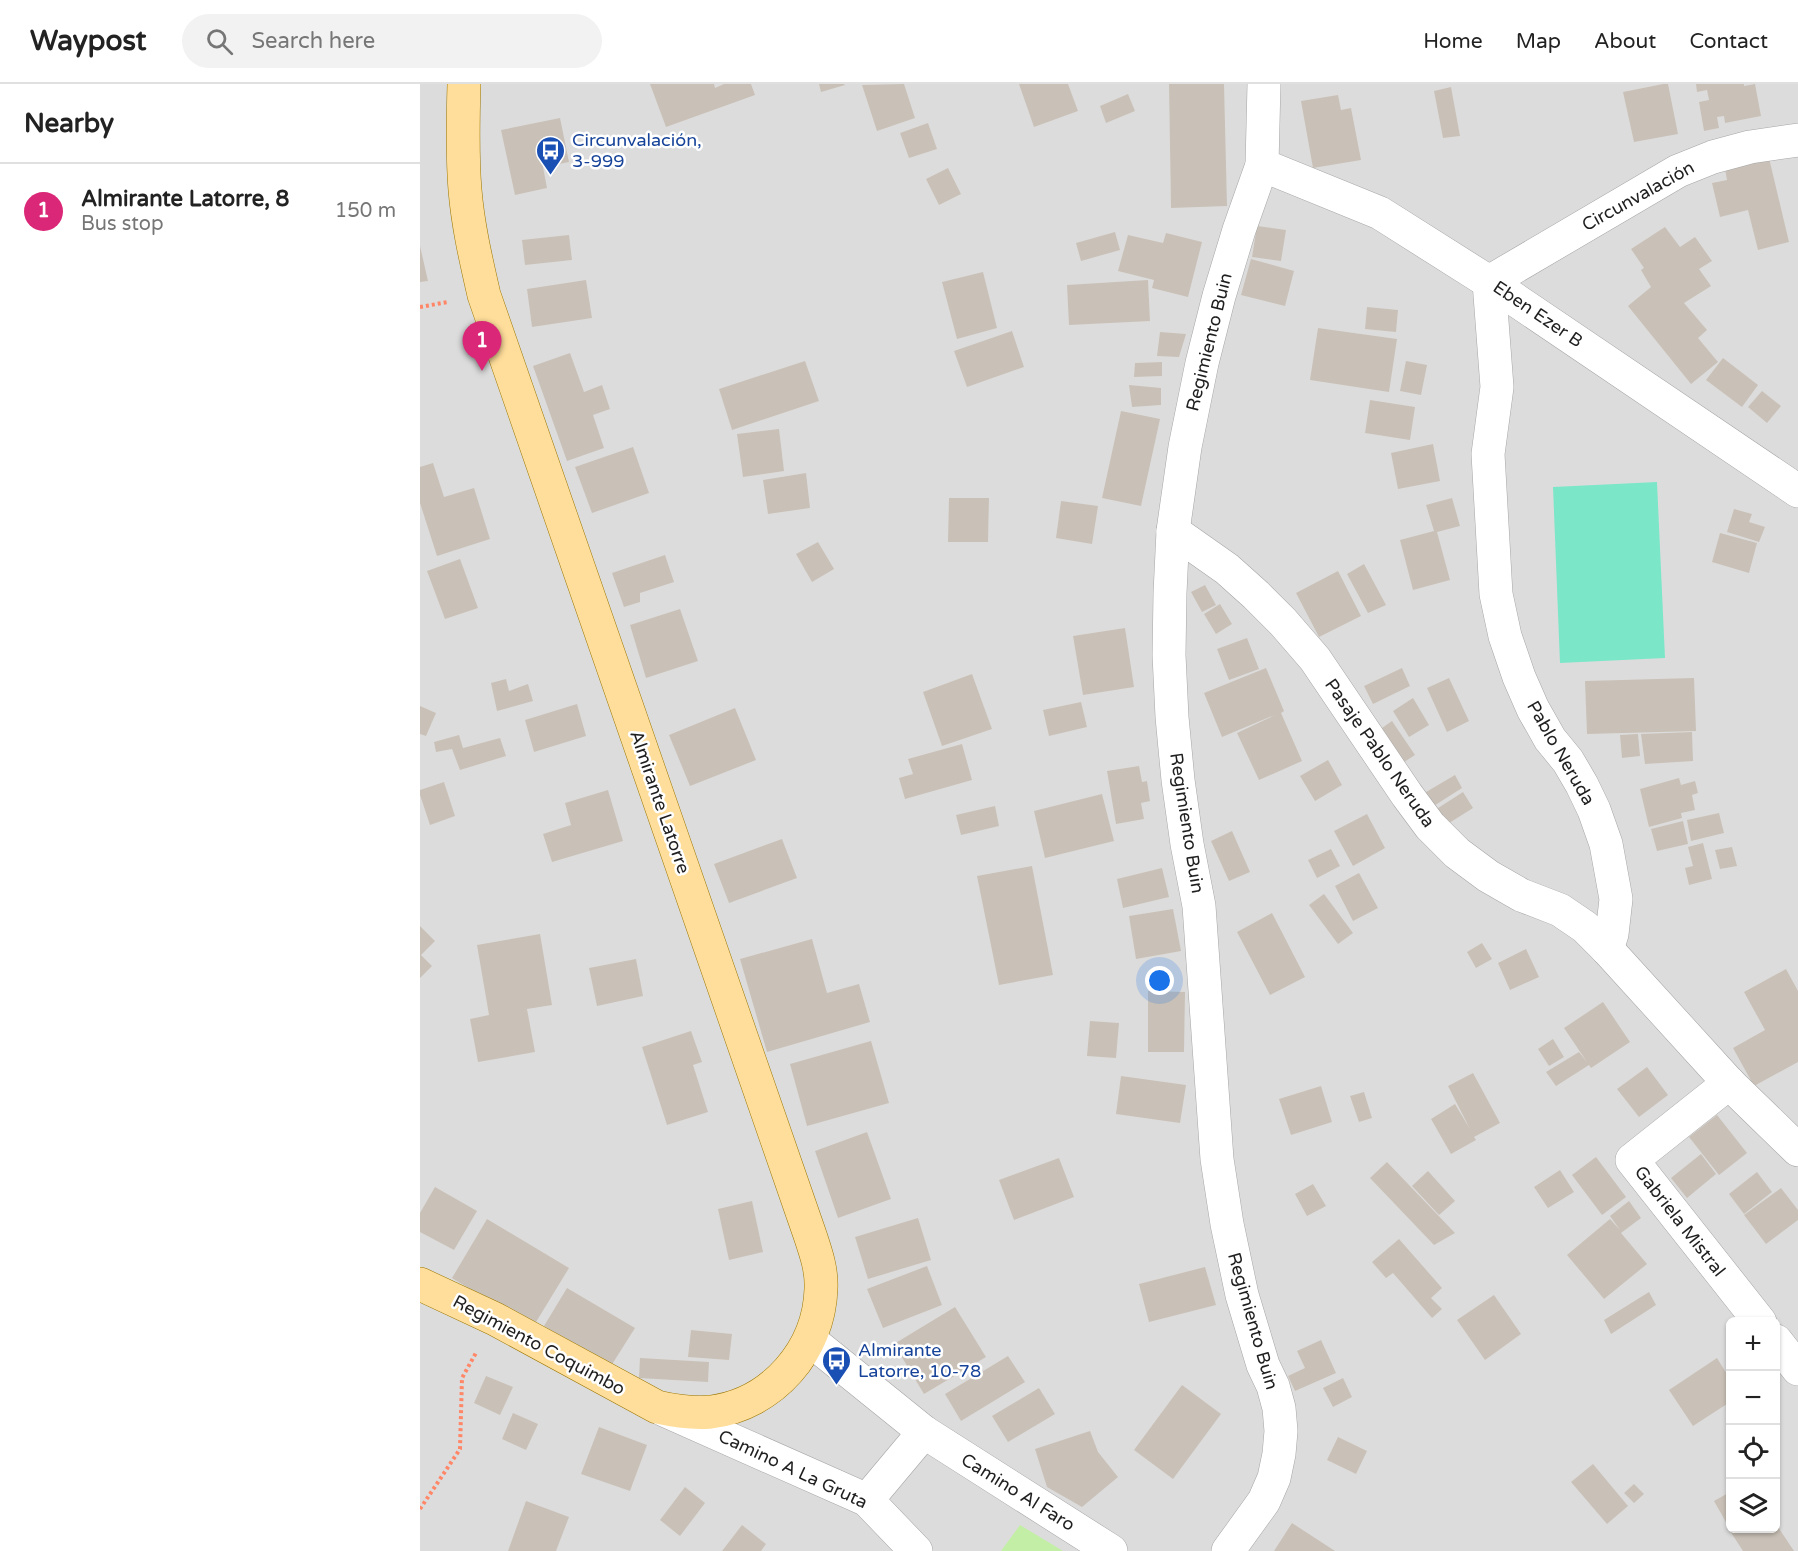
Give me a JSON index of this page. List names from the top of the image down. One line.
{"streets":{"main road":["Almirante Latorre","Regimiento Coquimbo"],"street":["Circunvalación","Eben Ezer B","Regimiento Buin","Pasaje Pablo Neruda","Pablo Neruda","Gabriela Mistral","Camino A La Gruta","Camino Al Faro"]},"crossings":[["Circunvalación","Eben Ezer B"],["Circunvalación","Pablo Neruda"],["Eben Ezer B","Regimiento Buin"],["Eben Ezer B","Pablo Neruda"],["Regimiento Buin","Pasaje Pablo Neruda"],["Pasaje Pablo Neruda","Pablo Neruda"],["Almirante Latorre","Regimiento Coquimbo"],["Almirante Latorre","Camino A La Gruta"],["Almirante Latorre","Camino Al Faro"],["Regimiento Coquimbo","Camino A La Gruta"]],"places":{"bus stop":["Circunvalación, 3-999","Almirante Latorre, 10-78"]},"page":{"header":"Waypost","search":"Search here","nav":["Home","Map","About","Contact"],"heading":"Nearby","list":[{"mark":"1","name":"Almirante Latorre, 8","note":"Bus stop","value":"150 m"}],"pins":"1","map_buttons":["+","−"]}}
